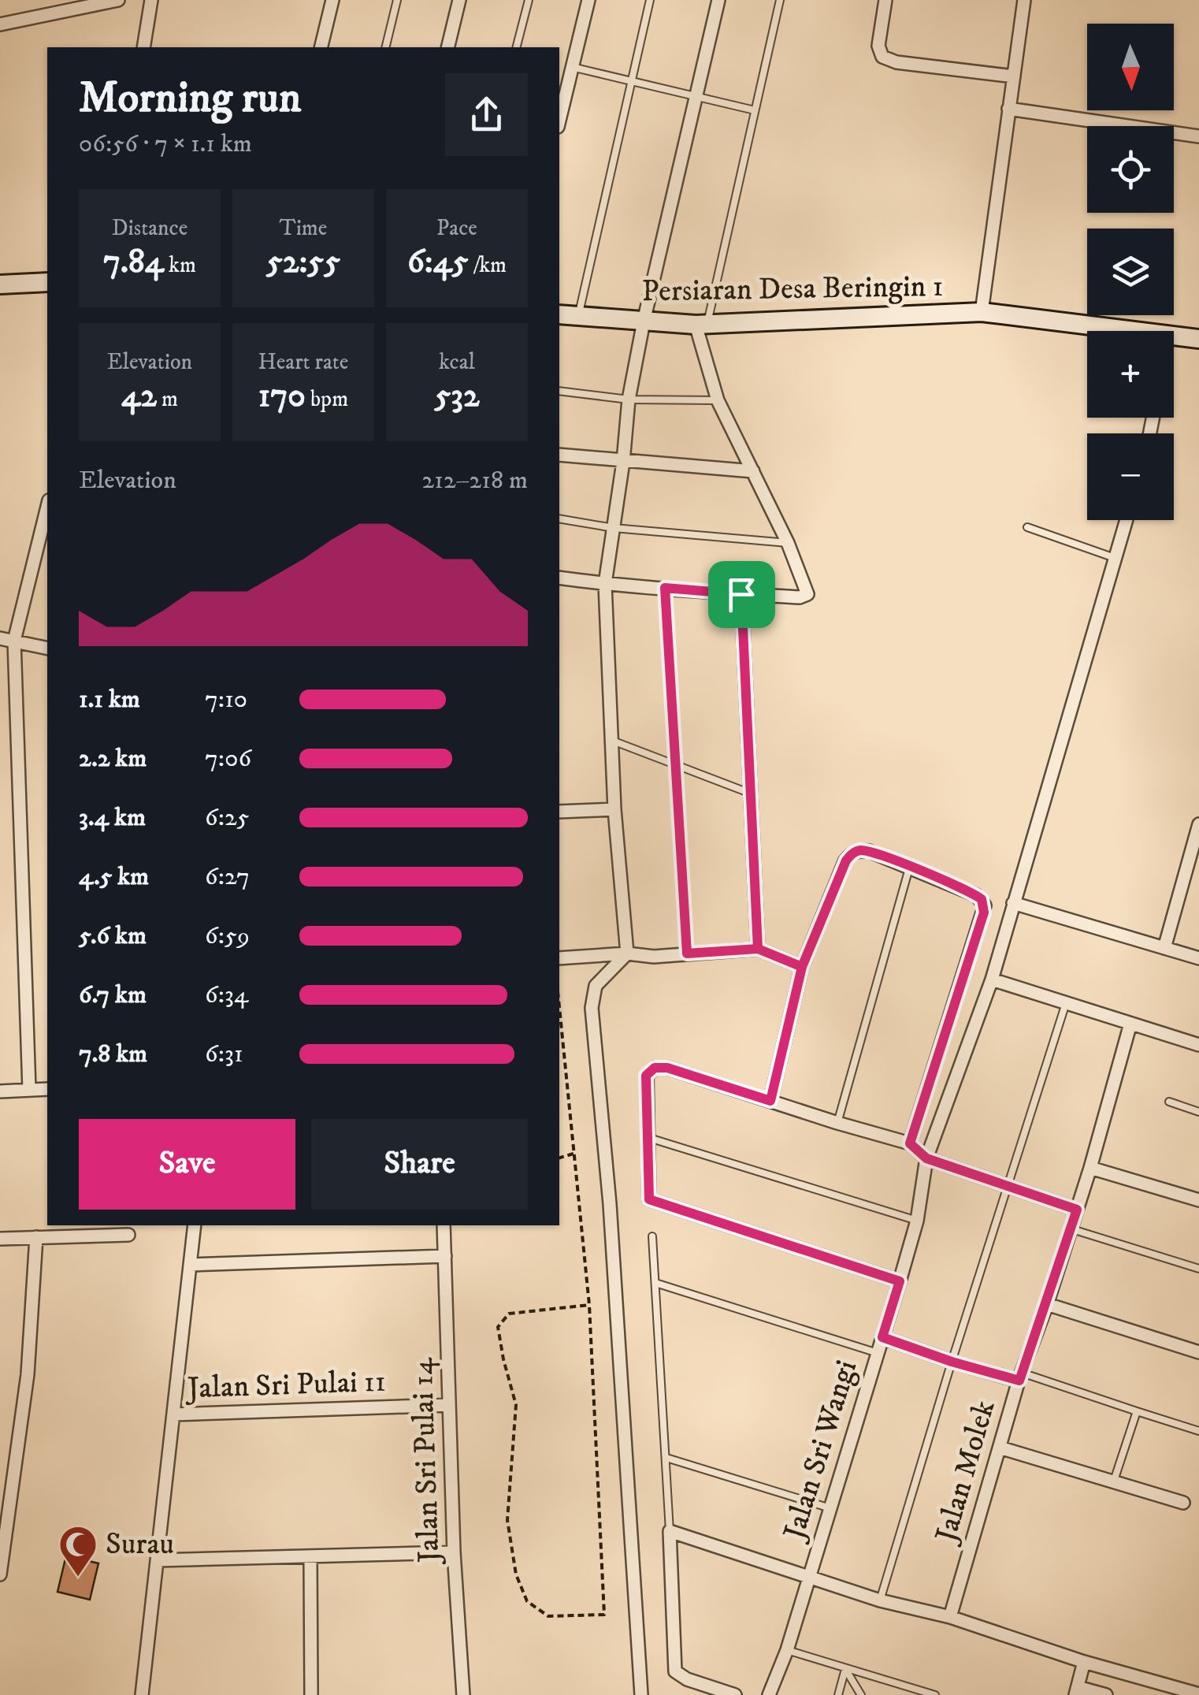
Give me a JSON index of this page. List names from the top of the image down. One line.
{"streets":{"main road":["Persiaran Desa Beringin 1"],"street":["Jalan Sri Pulai 11","Jalan Sri Wangi","Jalan Sri Pulai 14","Jalan Molek"]},"crossings":[["Jalan Sri Pulai 11","Jalan Sri Pulai 14"]],"places":{"mosque":["Surau"]},"north":"bottom","page":{"map_buttons":["+","−"],"heading":["Morning run","06:56 · 7 × 1.1 km"],"stats":[["Distance","7.84 km"],["Time","52:55"],["Pace","6:45 /km"],["Elevation","42 m"],["Heart rate","170 bpm"],["kcal","532"]],"chart":["Elevation","212–218 m"],"list":[{"name":"1.1 km","note":"7:10"},{"name":"2.2 km","note":"7:06"},{"name":"3.4 km","note":"6:25"},{"name":"4.5 km","note":"6:27"},{"name":"5.6 km","note":"6:59"},{"name":"6.7 km","note":"6:34"},{"name":"7.8 km","note":"6:31"}],"buttons":["Save","Share"]}}
